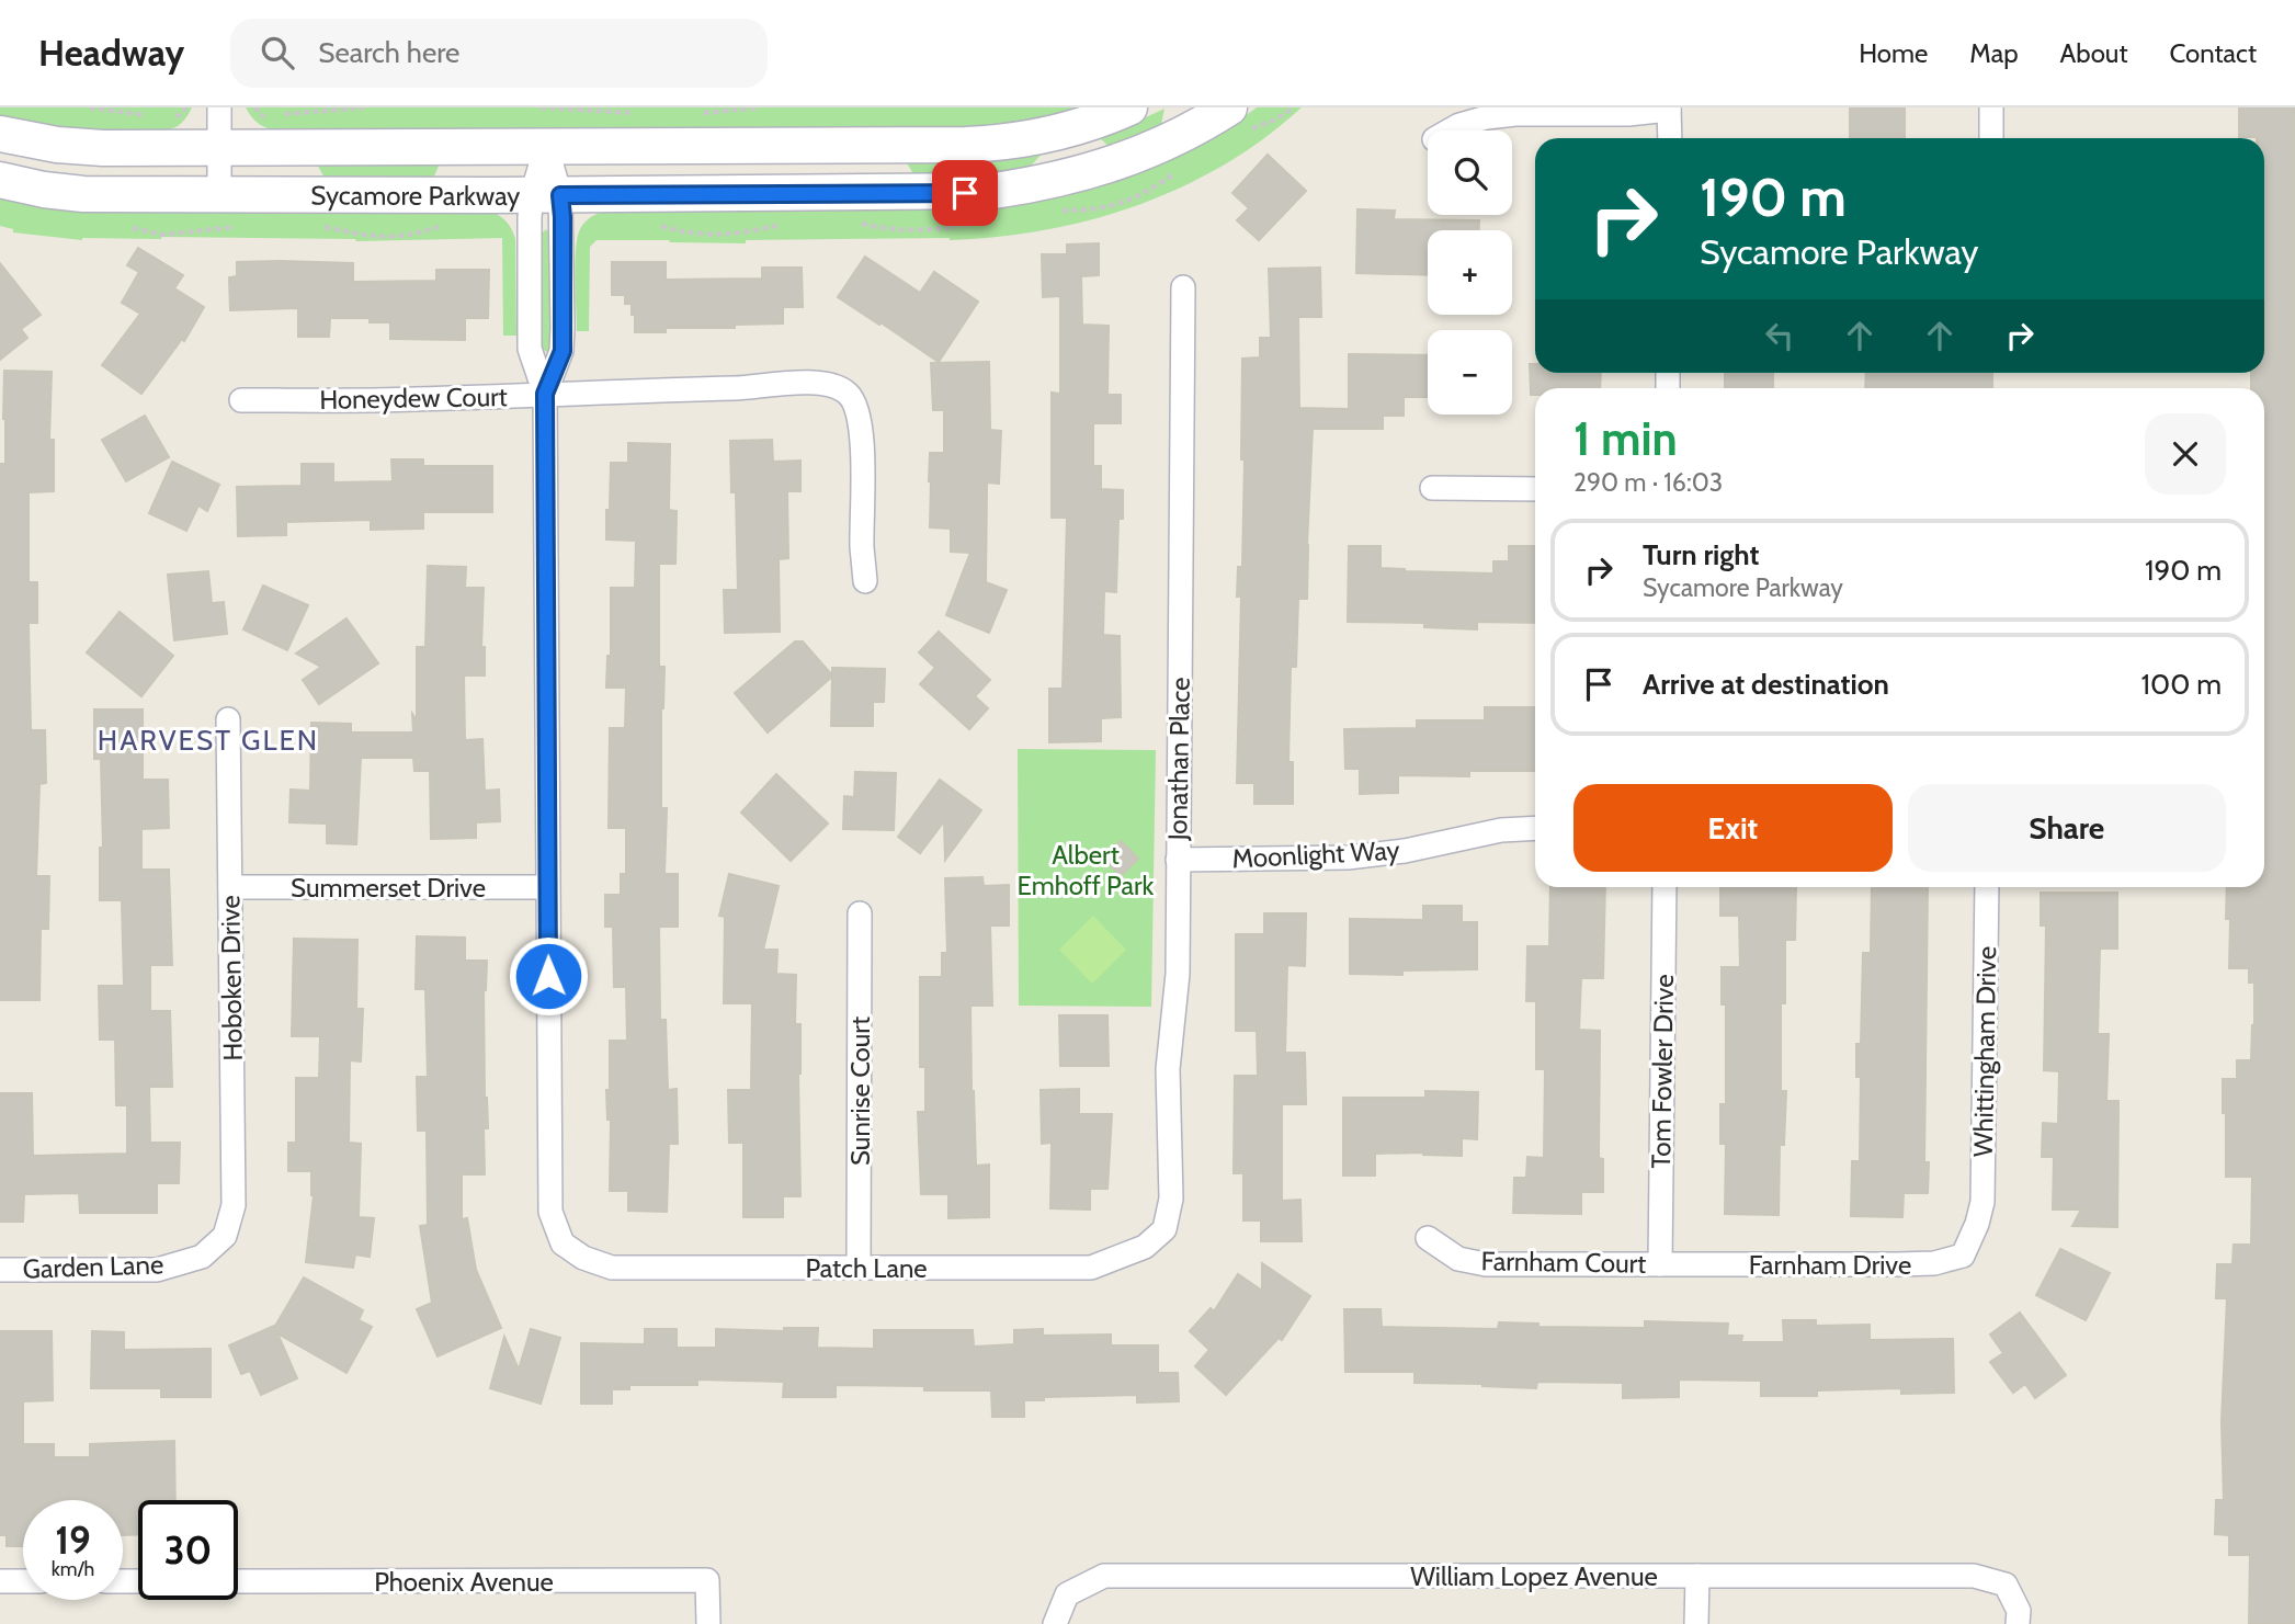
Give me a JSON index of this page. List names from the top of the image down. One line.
{"streets":{"main road":["Sycamore Parkway"],"street":["Honeydew Court","Jonathan Place","Moonlight Way","Summerset Drive","Hoboken Drive","Whittingham Drive","Tom Fowler Drive","Sunrise Court","Farnham Court","Farnham Drive","Garden Lane","Patch Lane","William Lopez Avenue","Phoenix Avenue"]},"crossings":[["Jonathan Place","Moonlight Way"],["Jonathan Place","Patch Lane"],["Summerset Drive","Hoboken Drive"],["Summerset Drive","Patch Lane"],["Hoboken Drive","Garden Lane"],["Whittingham Drive","Farnham Drive"],["Tom Fowler Drive","Farnham Court"],["Tom Fowler Drive","Farnham Drive"],["Sunrise Court","Patch Lane"],["Farnham Court","Farnham Drive"]],"districts":["HARVEST GLEN"],"parks":["Albert Emhoff Park"],"page":{"header":"Headway","search":"Search here","nav":["Home","Map","About","Contact"],"map_buttons":["+","−"],"turn":["190 m","Sycamore Parkway"],"heading":["1 min","290 m · 16:03"],"list":[{"name":"Turn right","note":"Sycamore Parkway","value":"190 m"},{"name":"Arrive at destination","value":"100 m"}],"buttons":["Exit","Share"],"speed":"19 km/h","limit":"30"}}
